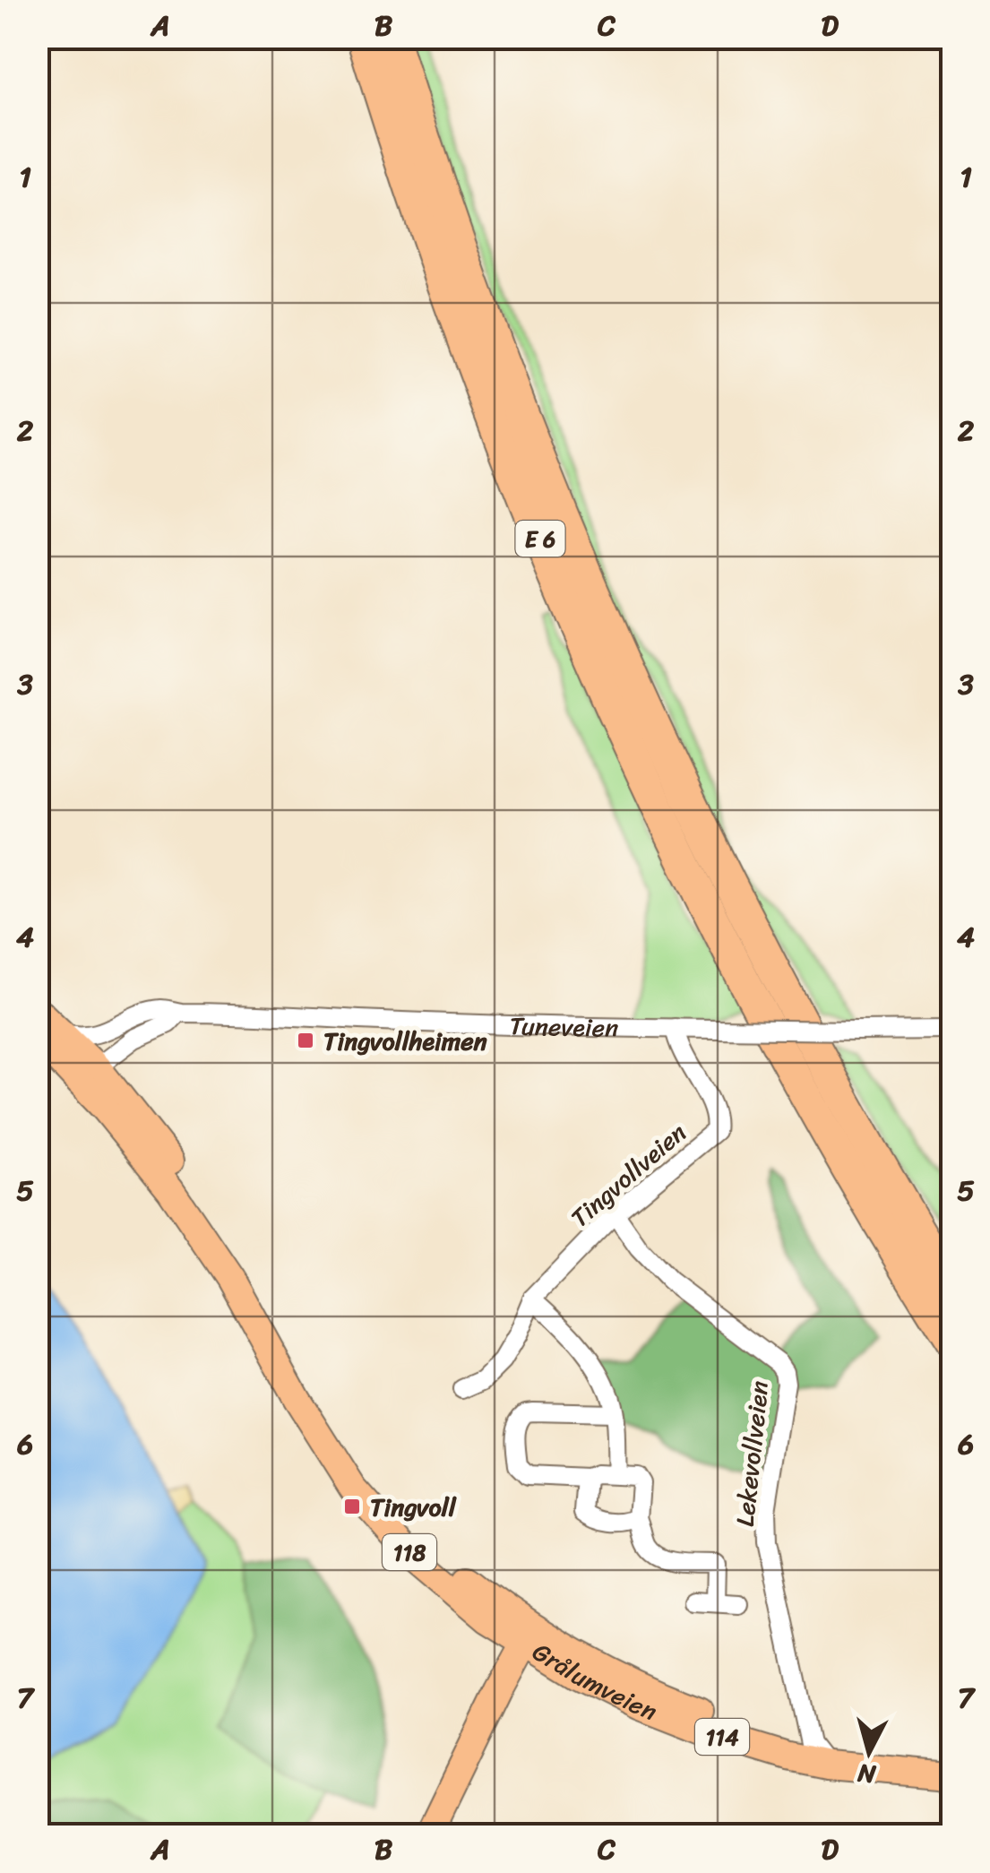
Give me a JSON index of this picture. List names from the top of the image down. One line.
{"streets":{"highway":["E 6"],"main road":["118","Grålumveien","114"],"street":["Tuneveien","Tingvollveien","Lekevollveien"]},"crossings":[["Tuneveien","Tingvollveien"],["Tuneveien","118"],["Tingvollveien","Lekevollveien"],["Lekevollveien","Grålumveien"],["118","Grålumveien"]],"places":{"transit":["Tingvollheimen","Tingvoll"]},"north":"bottom","grid":{"columns":["A","B","C","D"],"rows":["1","2","3","4","5","6","7"]}}
